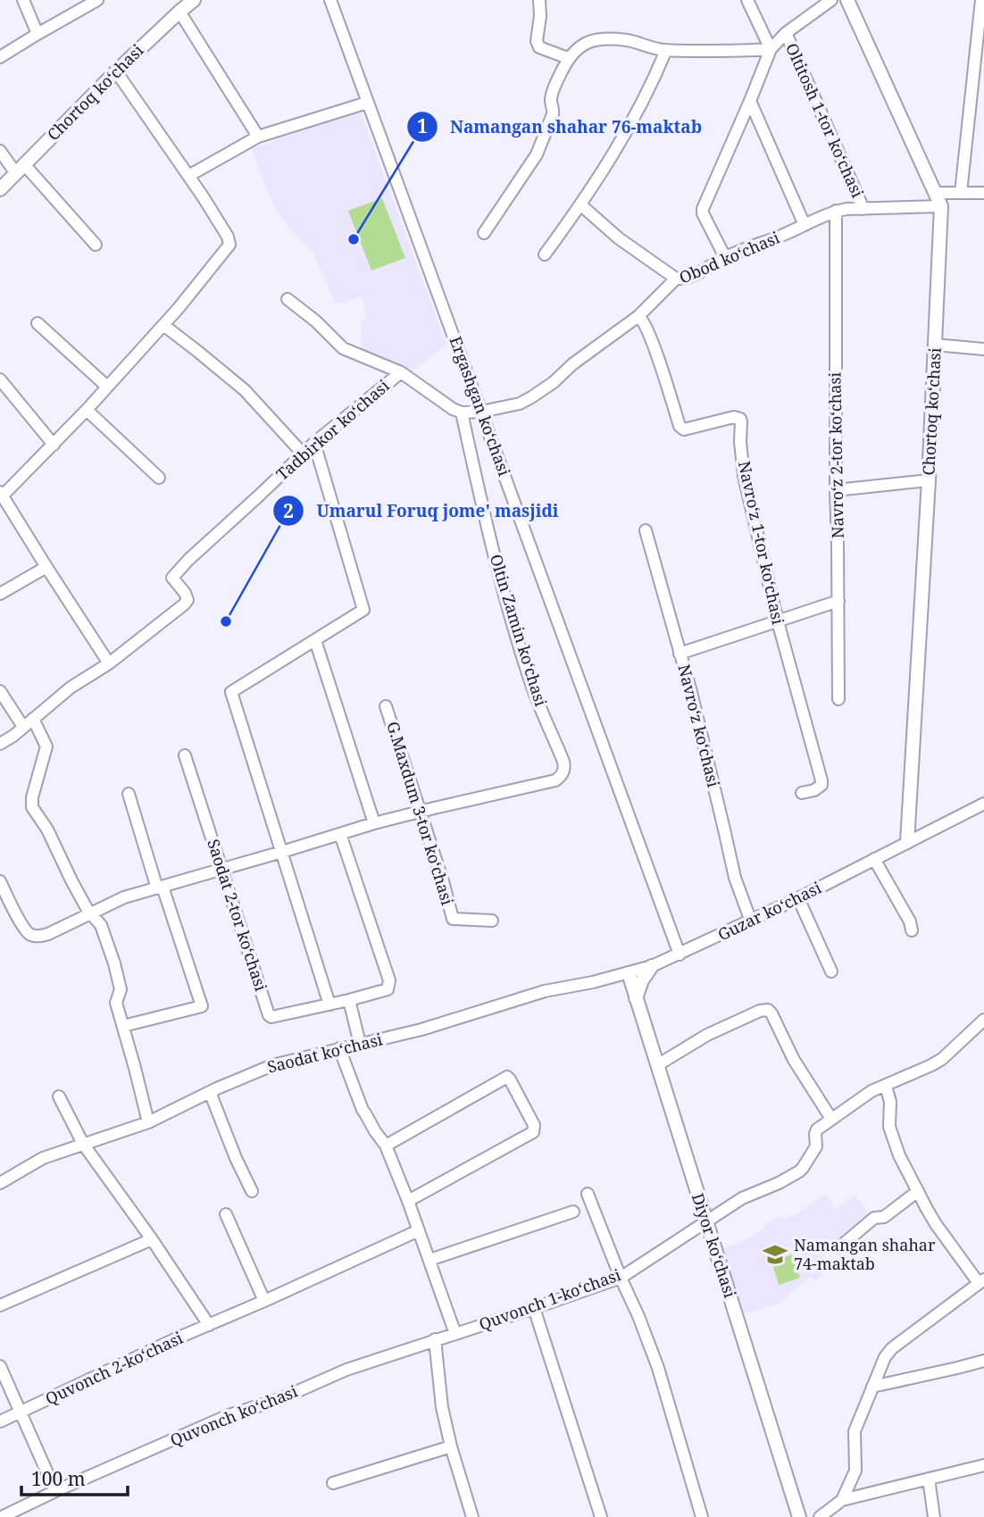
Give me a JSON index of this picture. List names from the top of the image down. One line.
{"streets":{"main road":["Chortoq koʻchasi","Diyor koʻchasi"],"street":["Oltitosh 1-tor koʻchasi","Obod koʻchasi","Ergashgan koʻchasi","Tadbirkor koʻchasi","Navroʻz 2-tor koʻchasi","Navroʻz 1-tor koʻchasi","Oltin Zamin koʻchasi","Navroʻz koʻchasi","G.Maxdum 3-tor koʻchasi","Guzar koʻchasi","Saodat 2-tor koʻchasi","Saodat koʻchasi","Quvonch 1-koʻchasi","Quvonch 2-koʻchasi","Quvonch koʻchasi"]},"crossings":[["Chortoq koʻchasi","Obod koʻchasi"],["Chortoq koʻchasi","Guzar koʻchasi"],["Oltitosh 1-tor koʻchasi","Obod koʻchasi"],["Obod koʻchasi","Ergashgan koʻchasi"],["Obod koʻchasi","Navroʻz 2-tor koʻchasi"],["Obod koʻchasi","Navroʻz 1-tor koʻchasi"],["Ergashgan koʻchasi","Guzar koʻchasi"],["Tadbirkor koʻchasi","Oltin Zamin koʻchasi"],["Oltin Zamin koʻchasi","G.Maxdum 3-tor koʻchasi"],["Navroʻz koʻchasi","Guzar koʻchasi"],["Guzar koʻchasi","Saodat koʻchasi"],["Guzar koʻchasi","Diyor koʻchasi"],["Saodat koʻchasi","Diyor koʻchasi"],["Diyor koʻchasi","Quvonch 1-koʻchasi"],["Quvonch 1-koʻchasi","Quvonch koʻchasi"]],"places":{"other":["Namangan shahar 76-maktab","Umarul Foruq jome' masjidi"],"school or university":["Namangan shahar 74-maktab"]},"scale_bar":"100 m"}
